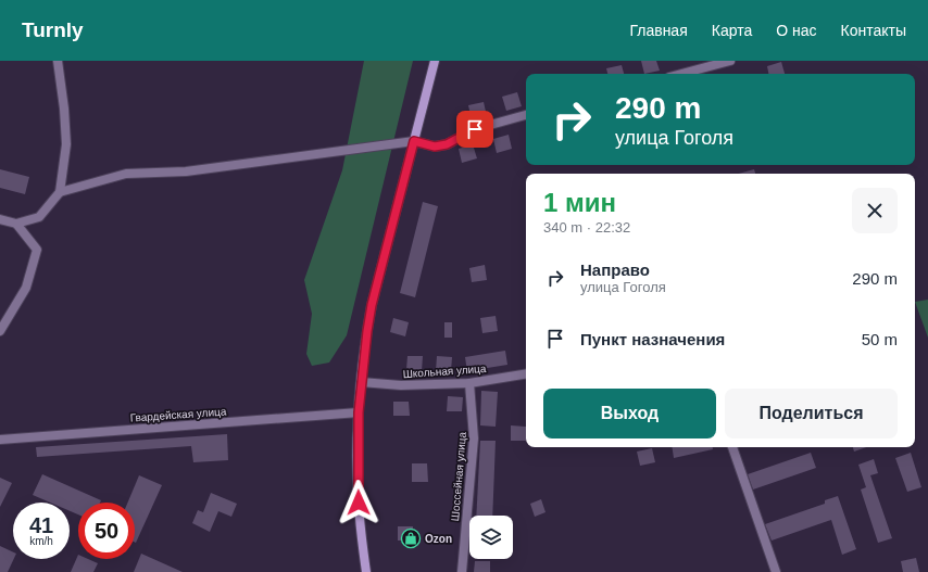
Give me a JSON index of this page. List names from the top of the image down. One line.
{"streets":{"street":["Школьная улица","Гвардейская улица","Шоссейная улица"]},"crossings":[["Школьная улица","Шоссейная улица"]],"places":{"shop":["Ozon"]},"page":{"header":"Turnly","nav":["Главная","Карта","О нас","Контакты"],"turn":["290 m","улица Гоголя"],"heading":["1 мин","340 m · 22:32"],"list":[{"name":"Направо","note":"улица Гоголя","value":"290 m"},{"name":"Пункт назначения","value":"50 m"}],"buttons":["Выход","Поделиться"],"speed":"41 km/h","limit":"50"}}
